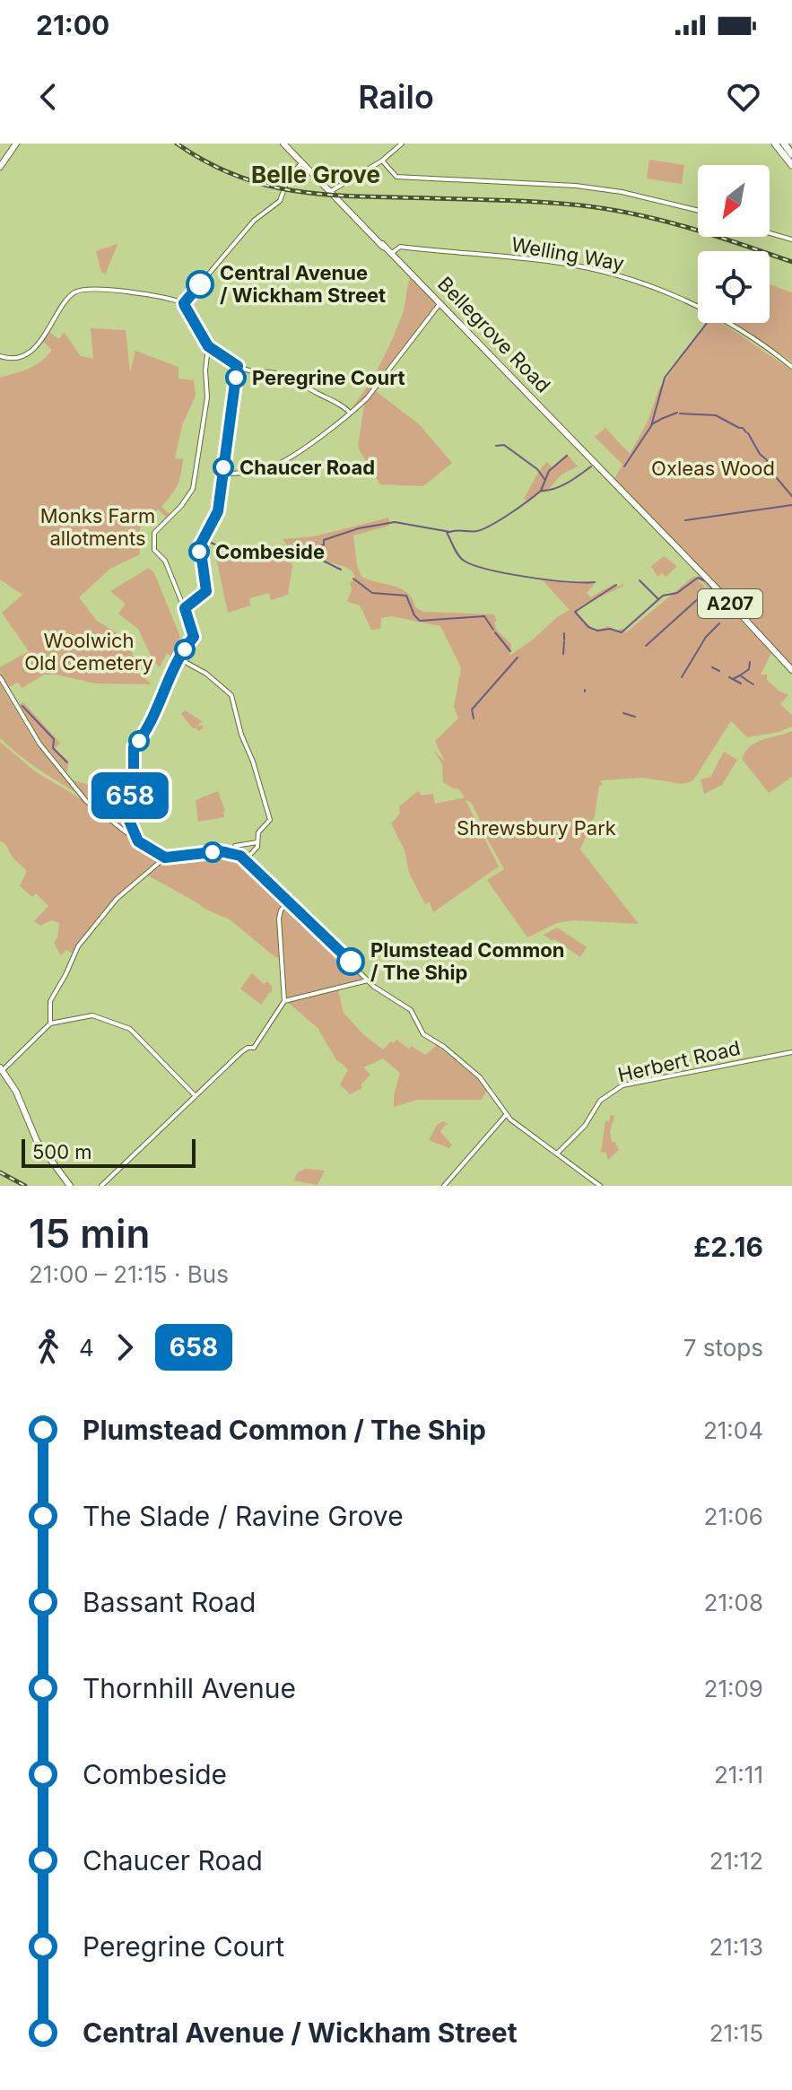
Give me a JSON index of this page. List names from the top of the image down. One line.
{"streets":{"main road":["Bellegrove Road","A207"],"street":["Welling Way","Herbert Road"]},"crossings":[["Welling Way","Bellegrove Road"]],"districts":["Belle Grove"],"parks":["Oxleas Wood","Monks Farm allotments","Woolwich Old Cemetery","Shrewsbury Park"],"places":["Central Avenue / Wickham Street","Peregrine Court","Chaucer Road","Combeside","Plumstead Common / The Ship"],"lines":["bus line 658"],"scale_bar":"500 m","north":"bottom left","page":{"status":"21:00","header":"Railo","on_map":"658","scale":"500 m","heading":["15 min","21:00 – 21:15 · Bus","£2.16"],"legs":["4","658","7 stops"],"list":[{"name":"Plumstead Common / The Ship","value":"21:04"},{"name":"The Slade / Ravine Grove","value":"21:06"},{"name":"Bassant Road","value":"21:08"},{"name":"Thornhill Avenue","value":"21:09"},{"name":"Combeside","value":"21:11"},{"name":"Chaucer Road","value":"21:12"},{"name":"Peregrine Court","value":"21:13"},{"name":"Central Avenue / Wickham Street","value":"21:15"}]}}
